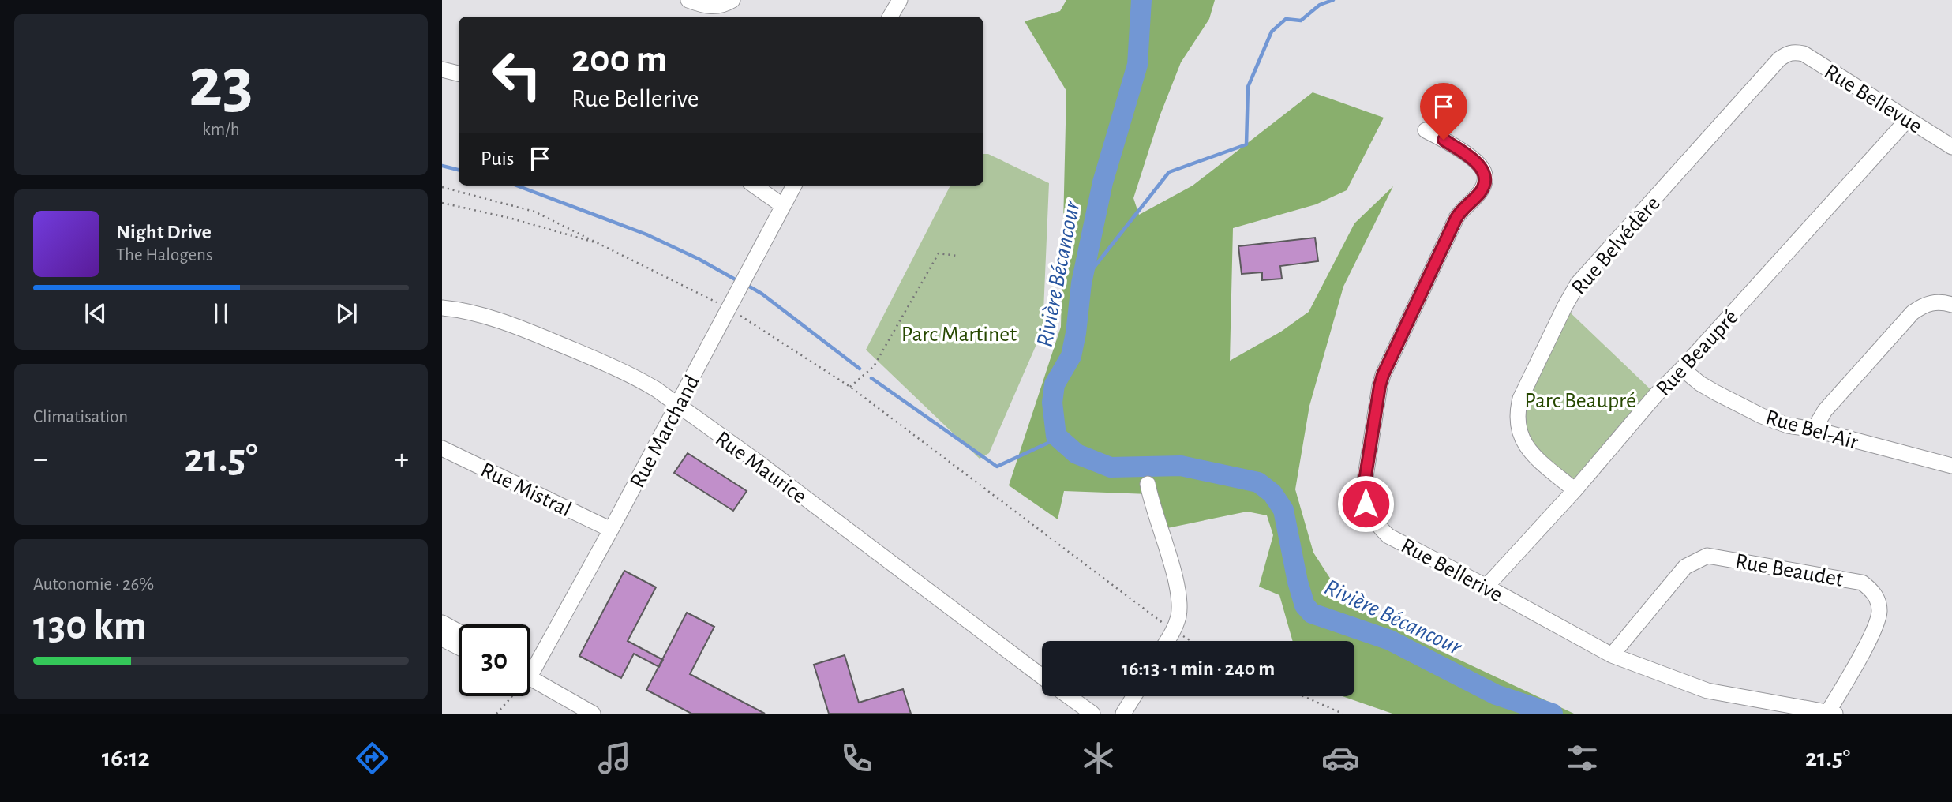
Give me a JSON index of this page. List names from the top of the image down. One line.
{"streets":{"street":["Rue Bellevue","Rue Belvédère","Rue Beaupré","Rue Bel-Air","Rue Marchand","Rue Maurice","Rue Mistral","Rue Bellerive","Rue Beaudet"]},"crossings":[["Rue Bellevue","Rue Belvédère"],["Rue Bellevue","Rue Beaupré"],["Rue Belvédère","Rue Beaupré"],["Rue Beaupré","Rue Bel-Air"],["Rue Beaupré","Rue Bellerive"],["Rue Marchand","Rue Maurice"],["Rue Marchand","Rue Mistral"],["Rue Bellerive","Rue Beaudet"]],"water":["Rivière Bécancour"],"parks":["Parc Martinet","Parc Beaupré"],"page":{"tile":[["23","km/h"],"Climatisation",["Autonomie · 26%","130 km"]],"turn":["200 m","Rue Bellerive"],"then":"Puis","song":["Night Drive","The Halogens"],"heat":["−","21.5°","+"],"limit":"30","trip":"16:13 · 1 min · 240 m","tabs":["16:12","21.5°"]}}
